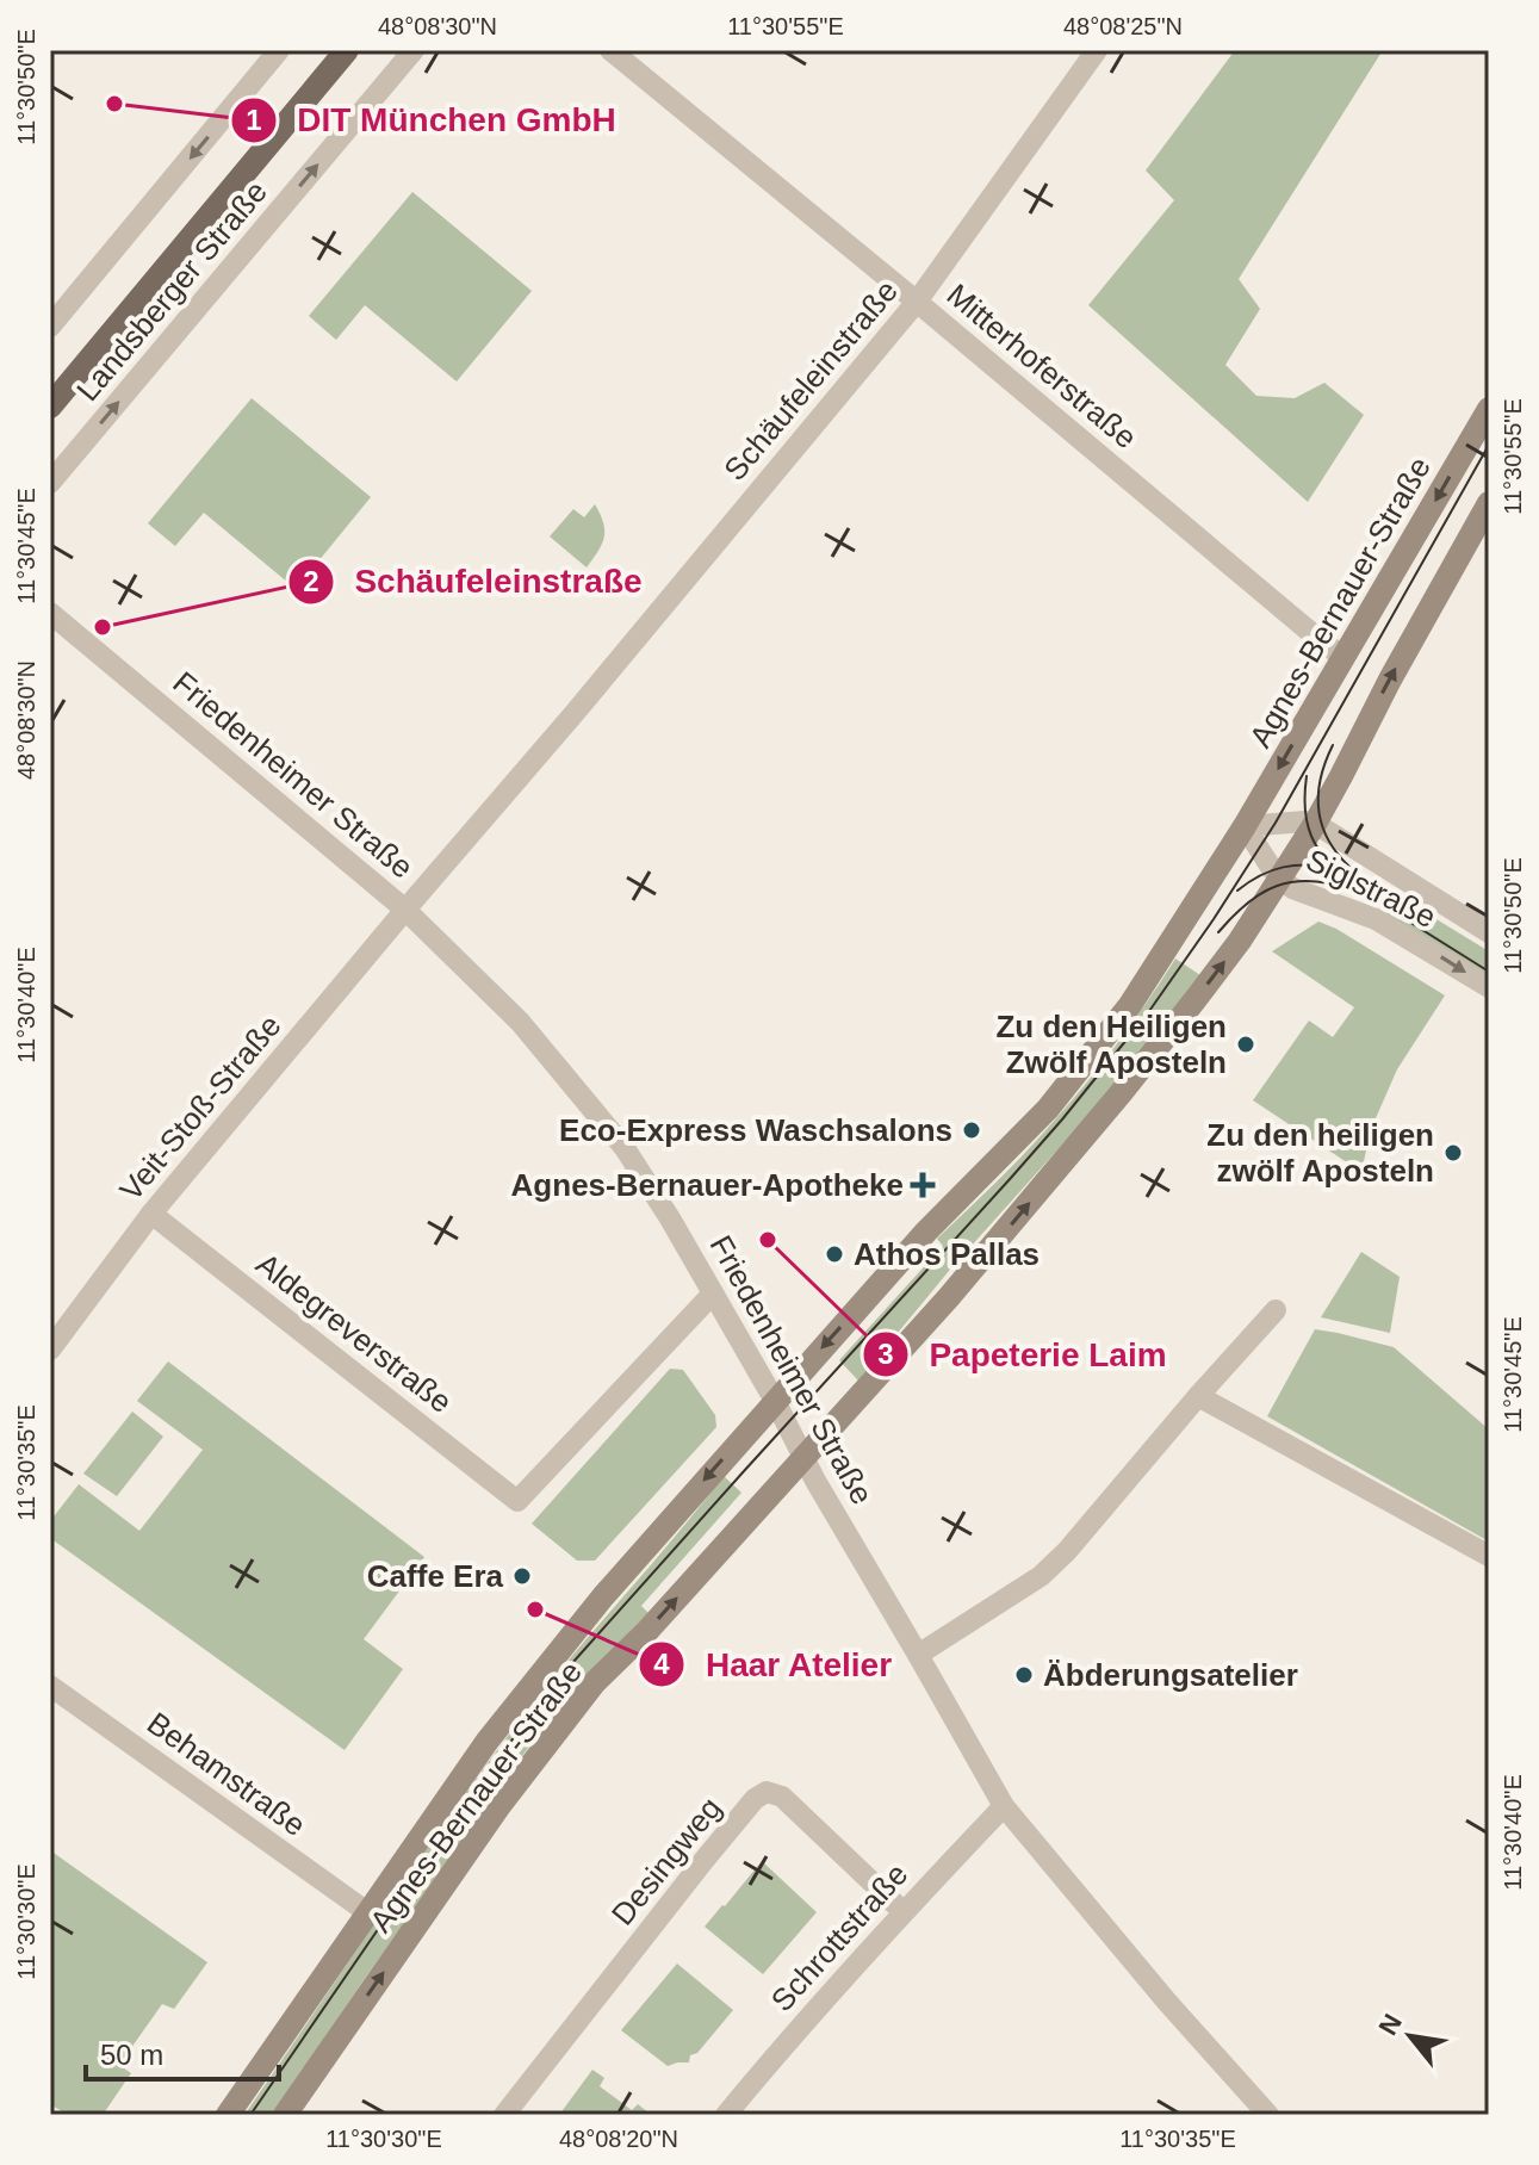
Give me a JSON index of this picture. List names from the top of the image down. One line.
{"streets":{"main road":["Landsberger Straße","Agnes-Bernauer-Straße"],"street":["Mitterhoferstraße","Schäufeleinstraße","Friedenheimer Straße","Siglstraße","Veit-Stoß-Straße","Aldegreverstraße","Behamstraße","Desingweg","Schrottstraße"]},"crossings":[["Mitterhoferstraße","Schäufeleinstraße"],["Mitterhoferstraße","Agnes-Bernauer-Straße"],["Schäufeleinstraße","Friedenheimer Straße"],["Schäufeleinstraße","Veit-Stoß-Straße"],["Agnes-Bernauer-Straße","Friedenheimer Straße"],["Agnes-Bernauer-Straße","Siglstraße"],["Agnes-Bernauer-Straße","Behamstraße"],["Friedenheimer Straße","Veit-Stoß-Straße"],["Friedenheimer Straße","Aldegreverstraße"],["Friedenheimer Straße","Schrottstraße"],["Veit-Stoß-Straße","Aldegreverstraße"],["Desingweg","Schrottstraße"]],"places":{"other":["DIT München GmbH","Schäufeleinstraße","Zu den Heiligen Zwölf Aposteln","Eco-Express Waschsalons","Zu den heiligen zwölf Aposteln","Papeterie Laim","Athos Pallas","Caffe Era","Haar Atelier","Äbderungsatelier"],"health":["Agnes-Bernauer-Apotheke"]},"scale_bar":"50 m","north":"top left","coordinates":["48°08'30\"N","11°30'55\"E","48°08'25\"N","11°30'50\"E","11°30'45\"E","11°30'40\"E","11°30'35\"E","11°30'30\"E","48°08'20\"N"]}
